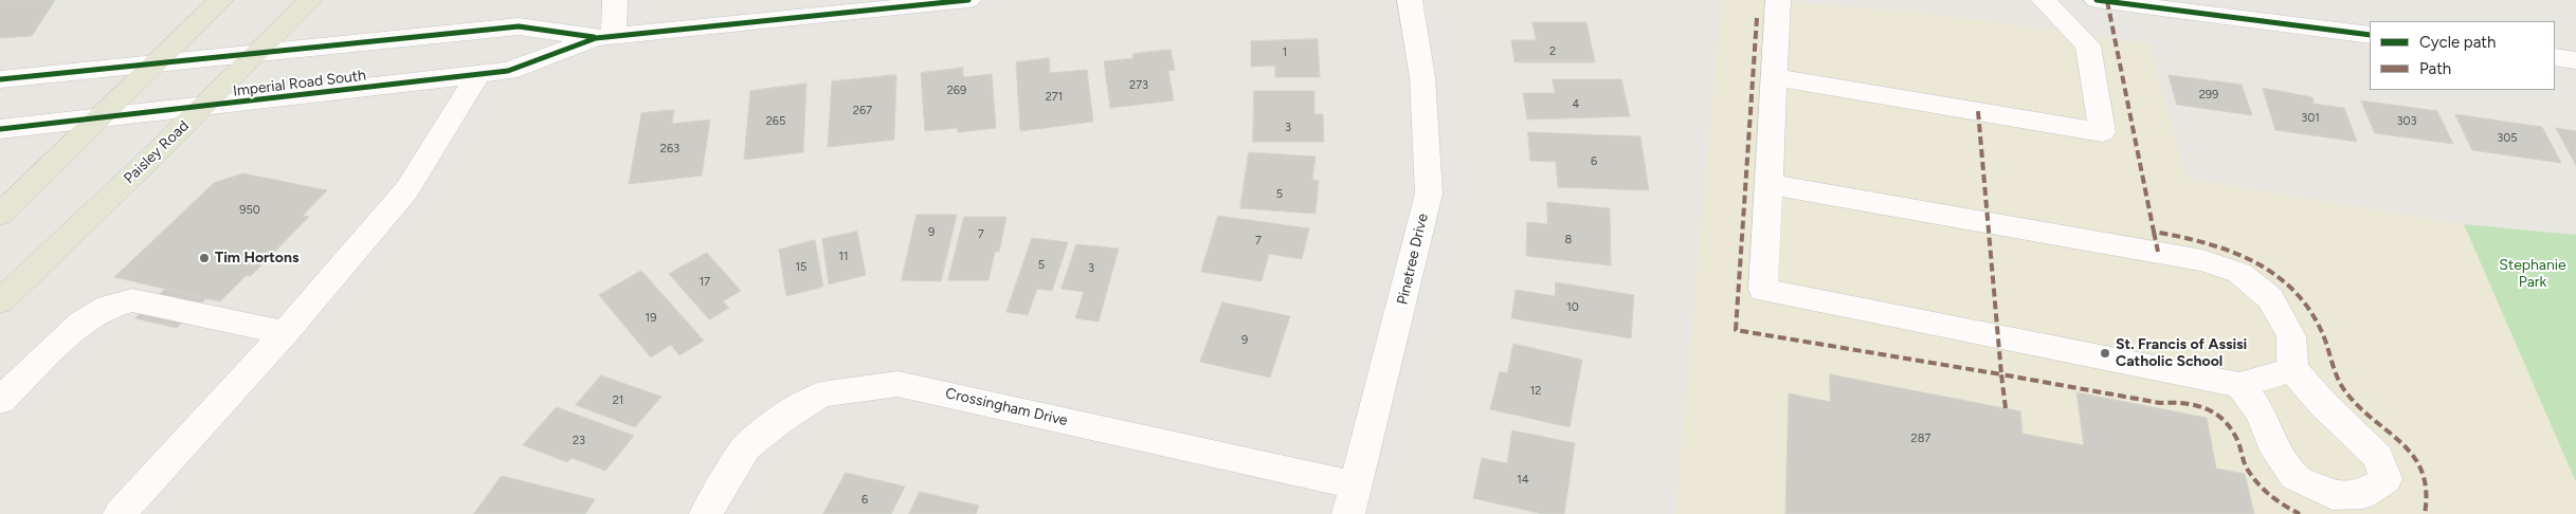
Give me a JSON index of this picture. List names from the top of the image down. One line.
{"streets":{"main road":["Paisley Road"],"street":["Imperial Road South","Pinetree Drive","Crossingham Drive"]},"crossings":[["Imperial Road South","Paisley Road"],["Pinetree Drive","Crossingham Drive"]],"parks":["Stephanie Park"],"places":["Tim Hortons","St. Francis of Assisi Catholic School"],"house_numbers":["2","1","273","269","299","271","4","267","301","265","303","3","305","263","6","5","950","9","7","8","7","11","5","15","3","17","10","19","9","12","21","287","23","14","6"],"legend":["Cycle path","Path"]}
